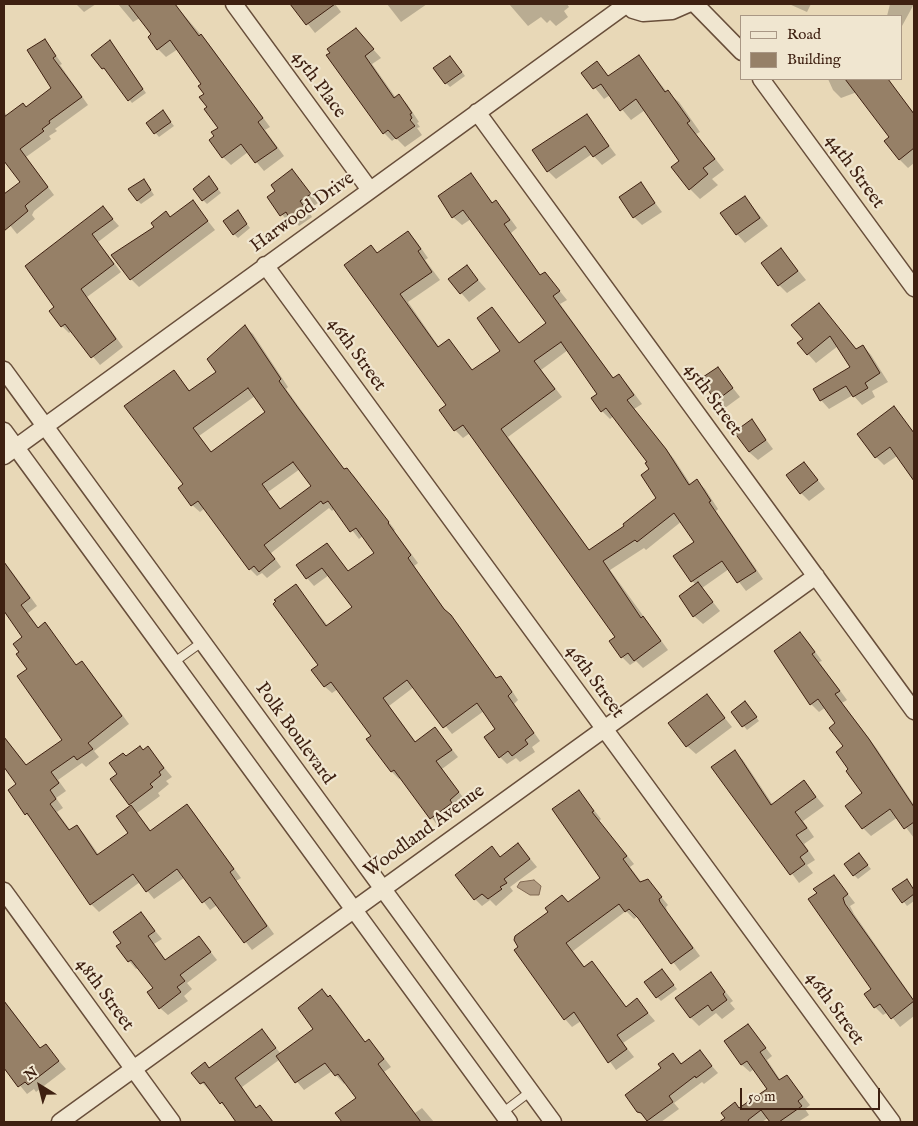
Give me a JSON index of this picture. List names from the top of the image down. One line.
{"streets":{"street":["45th Place","44th Street","Harwood Drive","46th Street","45th Street","Polk Boulevard","Woodland Avenue","48th Street"]},"crossings":[["45th Place","Harwood Drive"],["Harwood Drive","46th Street"],["Harwood Drive","45th Street"],["Harwood Drive","Polk Boulevard"],["46th Street","Woodland Avenue"],["45th Street","Woodland Avenue"],["Polk Boulevard","Woodland Avenue"],["Woodland Avenue","48th Street"]],"legend":["Road","Building"],"scale_bar":"50 m","north":"top left"}
